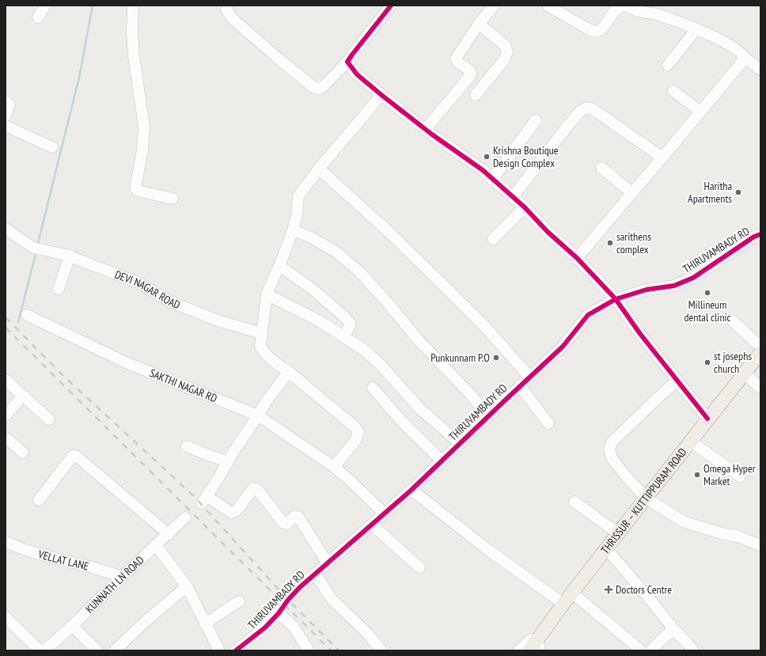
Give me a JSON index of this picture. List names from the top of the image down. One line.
{"streets":{"main road":["THRISSUR – KUTTIPPURAM ROAD"],"street":["THIRUVAMBADY RD","DEVI NAGAR ROAD","SAKTHI NAGAR RD","VELLAT LANE","KUNNATH LN ROAD"]},"crossings":[["THIRUVAMBADY RD","SAKTHI NAGAR RD"],["VELLAT LANE","KUNNATH LN ROAD"]],"places":{"other":["Krishna Boutique Design Complex","Haritha Apartments","sarithens complex","Millineum dental clinic","Punkunnam P.O","st josephs church","Omega Hyper Market"],"health":["Doctors Centre"]}}
